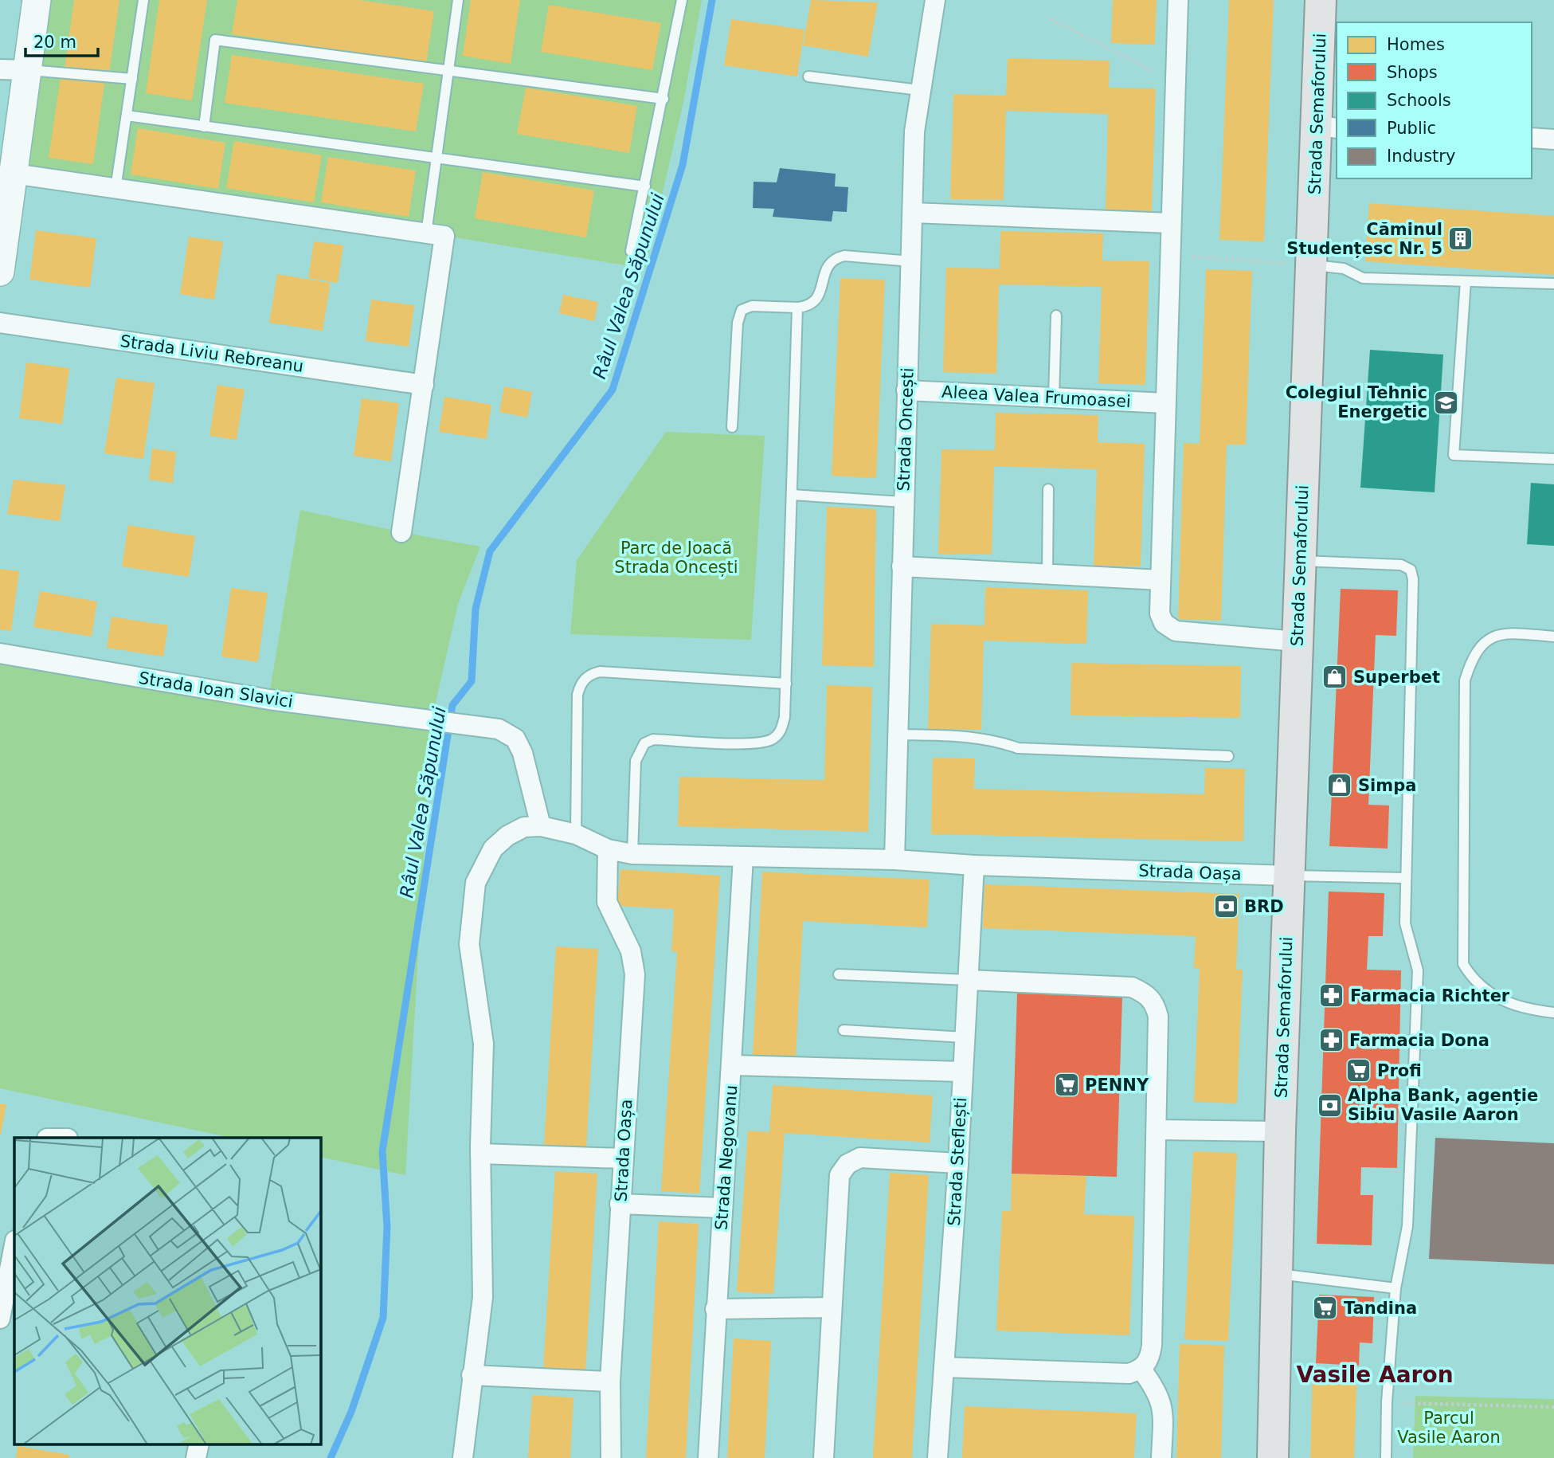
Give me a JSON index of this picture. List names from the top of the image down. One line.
{"streets":{"main road":["Strada Semaforului"],"street":["Strada Liviu Rebreanu","Aleea Valea Frumoasei","Strada Oncești","Strada Ioan Slavici","Strada Oașa","Strada Negovanu","Strada Steflești"]},"crossings":[["Strada Semaforului","Strada Oașa"],["Aleea Valea Frumoasei","Strada Oncești"],["Strada Oncești","Strada Oașa"],["Strada Ioan Slavici","Strada Oașa"],["Strada Oașa","Strada Negovanu"],["Strada Oașa","Strada Steflești"]],"districts":["Vasile Aaron"],"water":["Râul Valea Săpunului"],"parks":["Parc de Joacă Strada Oncești","Parcul Vasile Aaron"],"places":{"building":["Căminul Studențesc Nr. 5"],"school or university":["Colegiul Tehnic Energetic"],"shop":["Superbet","Simpa"],"bank":["BRD","Alpha Bank, agenție Sibiu Vasile Aaron"],"pharmacy":["Farmacia Richter","Farmacia Dona"],"supermarket":["Profi","PENNY","Tandina"]},"legend":["Homes","Shops","Schools","Public","Industry"],"scale_bar":"20 m"}
